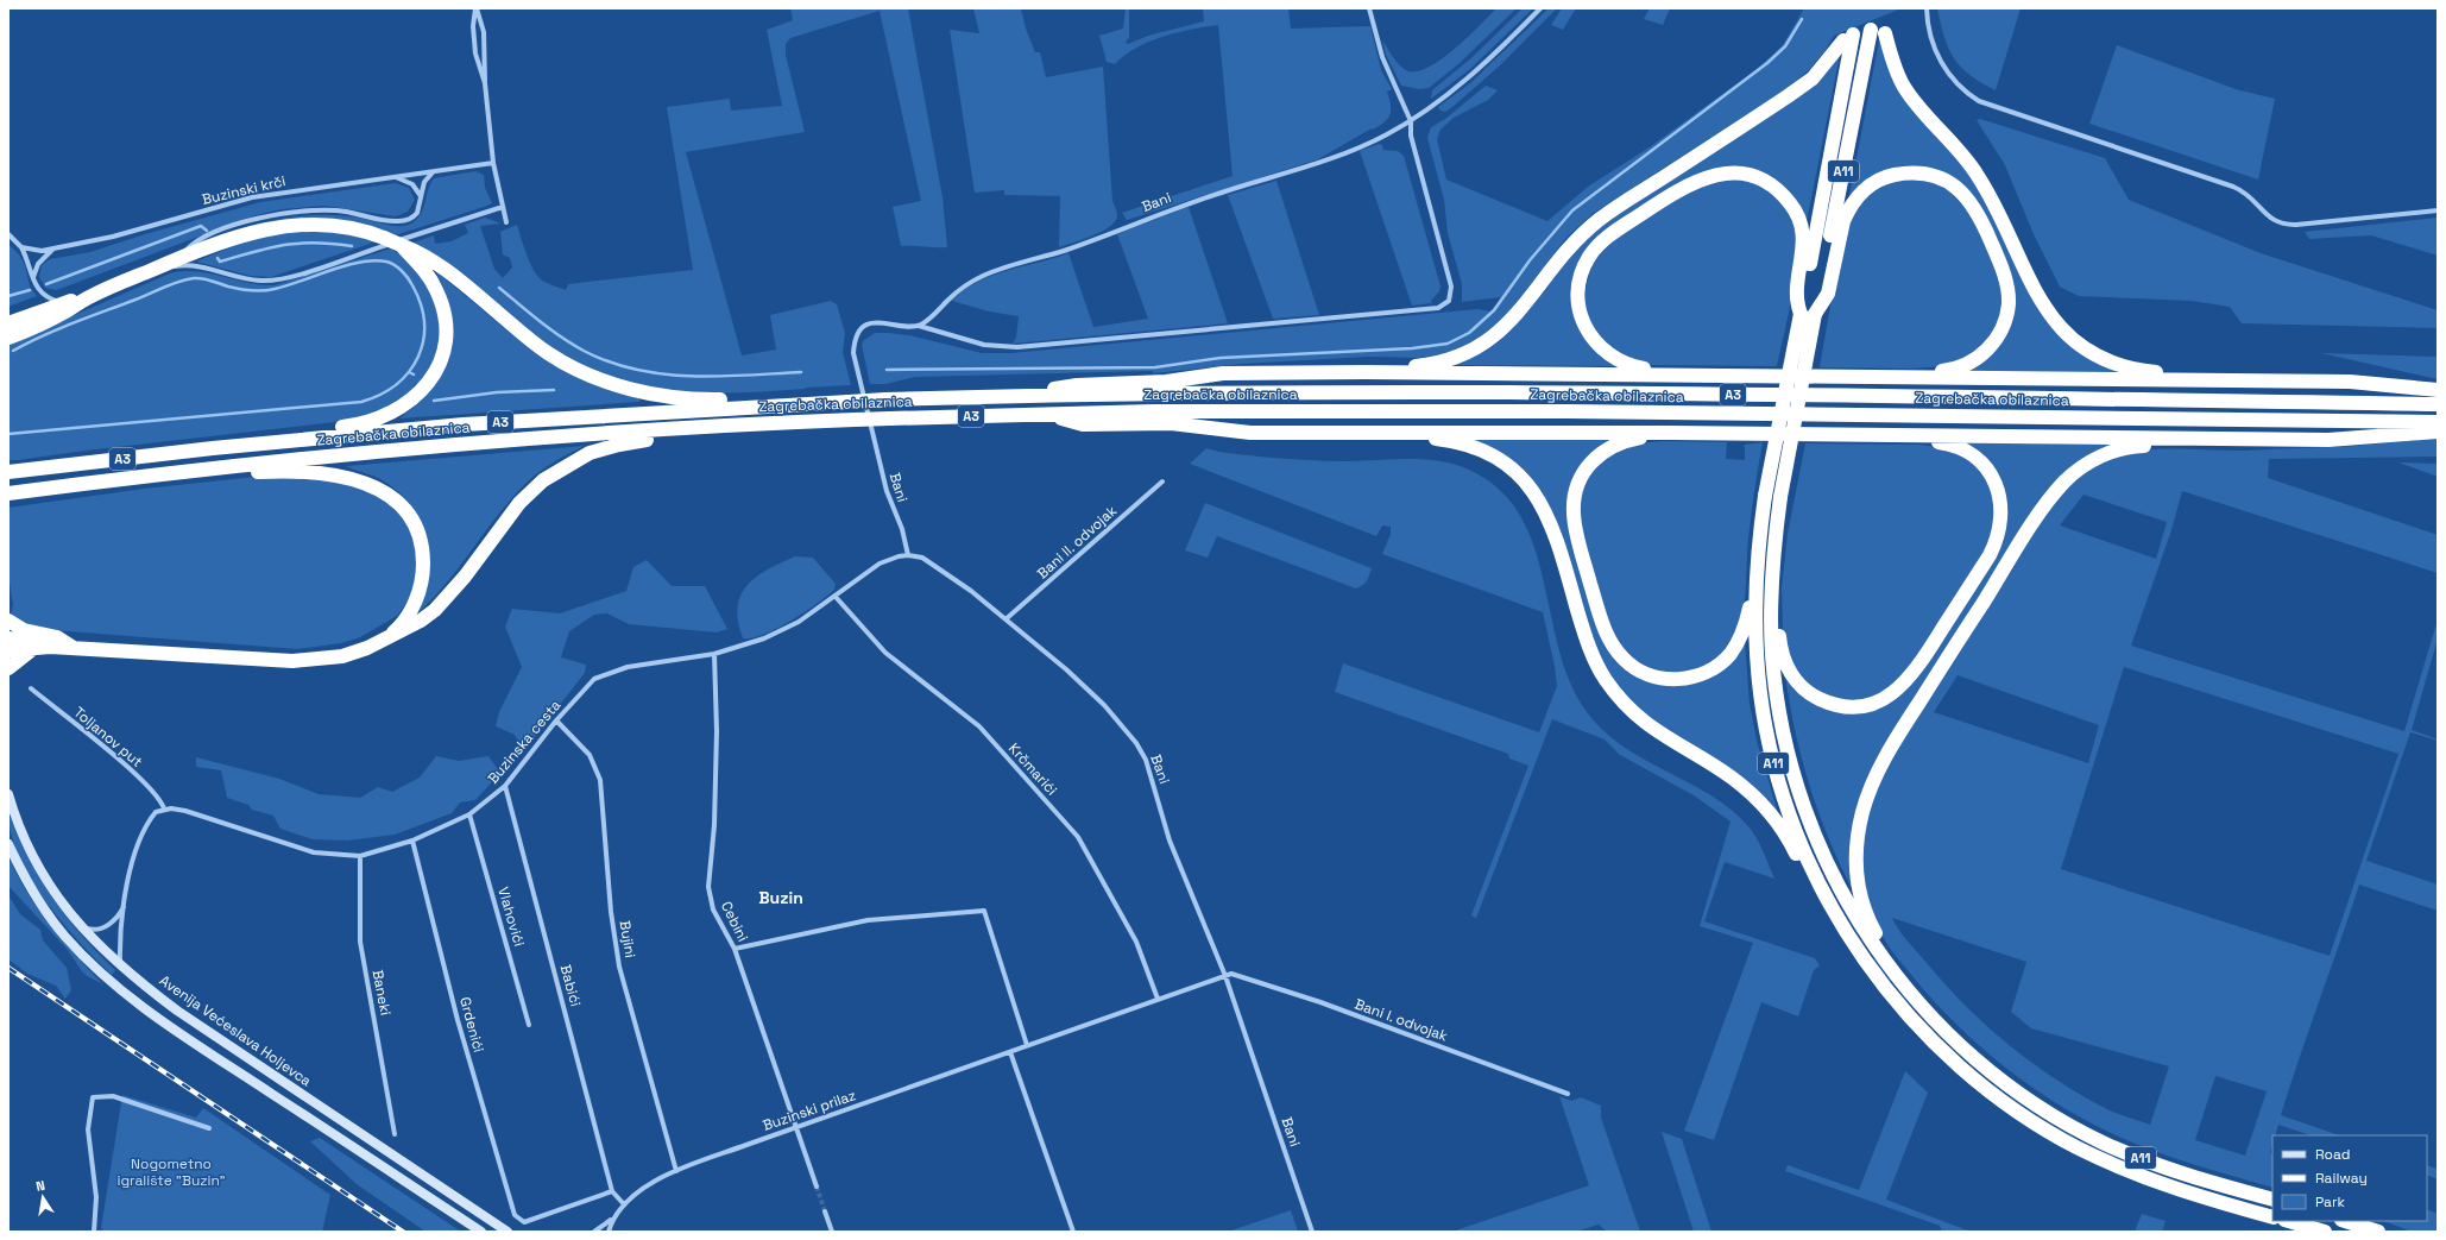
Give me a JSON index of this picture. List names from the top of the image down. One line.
{"streets":{"highway":["A11","Zagrebačka obilaznica","A3"],"main road":["Avenija Većeslava Holjevca"],"street":["Buzinski krči","Bani","Bani II. odvojak","Toljanov put","Buzinska cesta","Krčmarići","Vlahovići","Cebini","Bujini","Babići","Baneki","Bani I. odvojak","Grdenići","Buzinski prilaz"]},"crossings":[["Bani","Bani II. odvojak"],["Bani","Buzinska cesta"],["Bani","Bani I. odvojak"],["Bani","Buzinski prilaz"],["Toljanov put","Buzinska cesta"],["Buzinska cesta","Krčmarići"],["Buzinska cesta","Vlahovići"],["Buzinska cesta","Cebini"],["Buzinska cesta","Bujini"],["Buzinska cesta","Babići"],["Buzinska cesta","Baneki"],["Buzinska cesta","Grdenići"],["Krčmarići","Buzinski prilaz"],["Cebini","Buzinski prilaz"],["Bujini","Buzinski prilaz"],["Babići","Grdenići"],["Bani I. odvojak","Buzinski prilaz"]],"districts":["Buzin"],"parks":["Nogometno igralište \"Buzin\""],"legend":["Road","Railway","Park"],"north":"top"}
